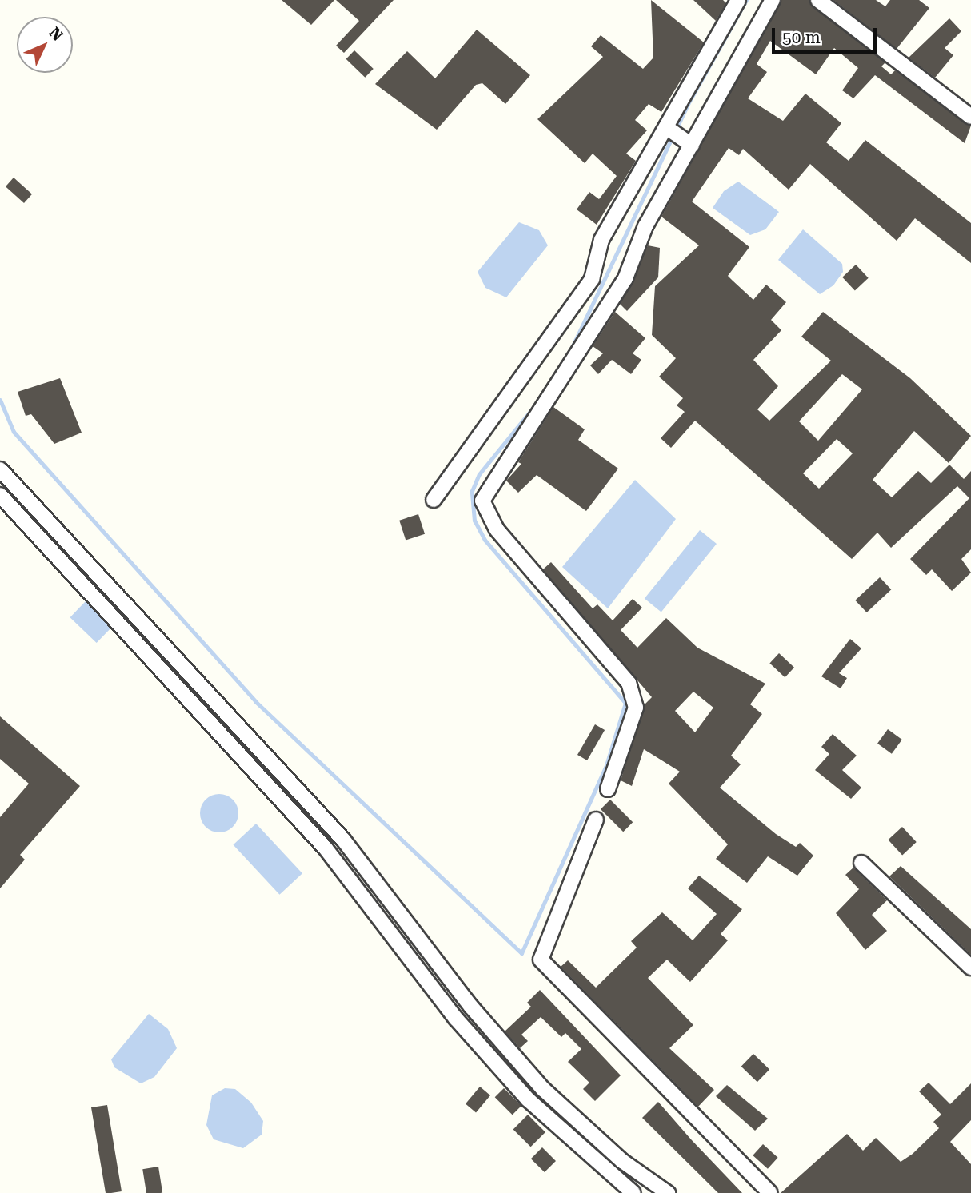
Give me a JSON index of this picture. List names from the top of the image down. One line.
{"scale_bar":"50 m","north":"top right"}
